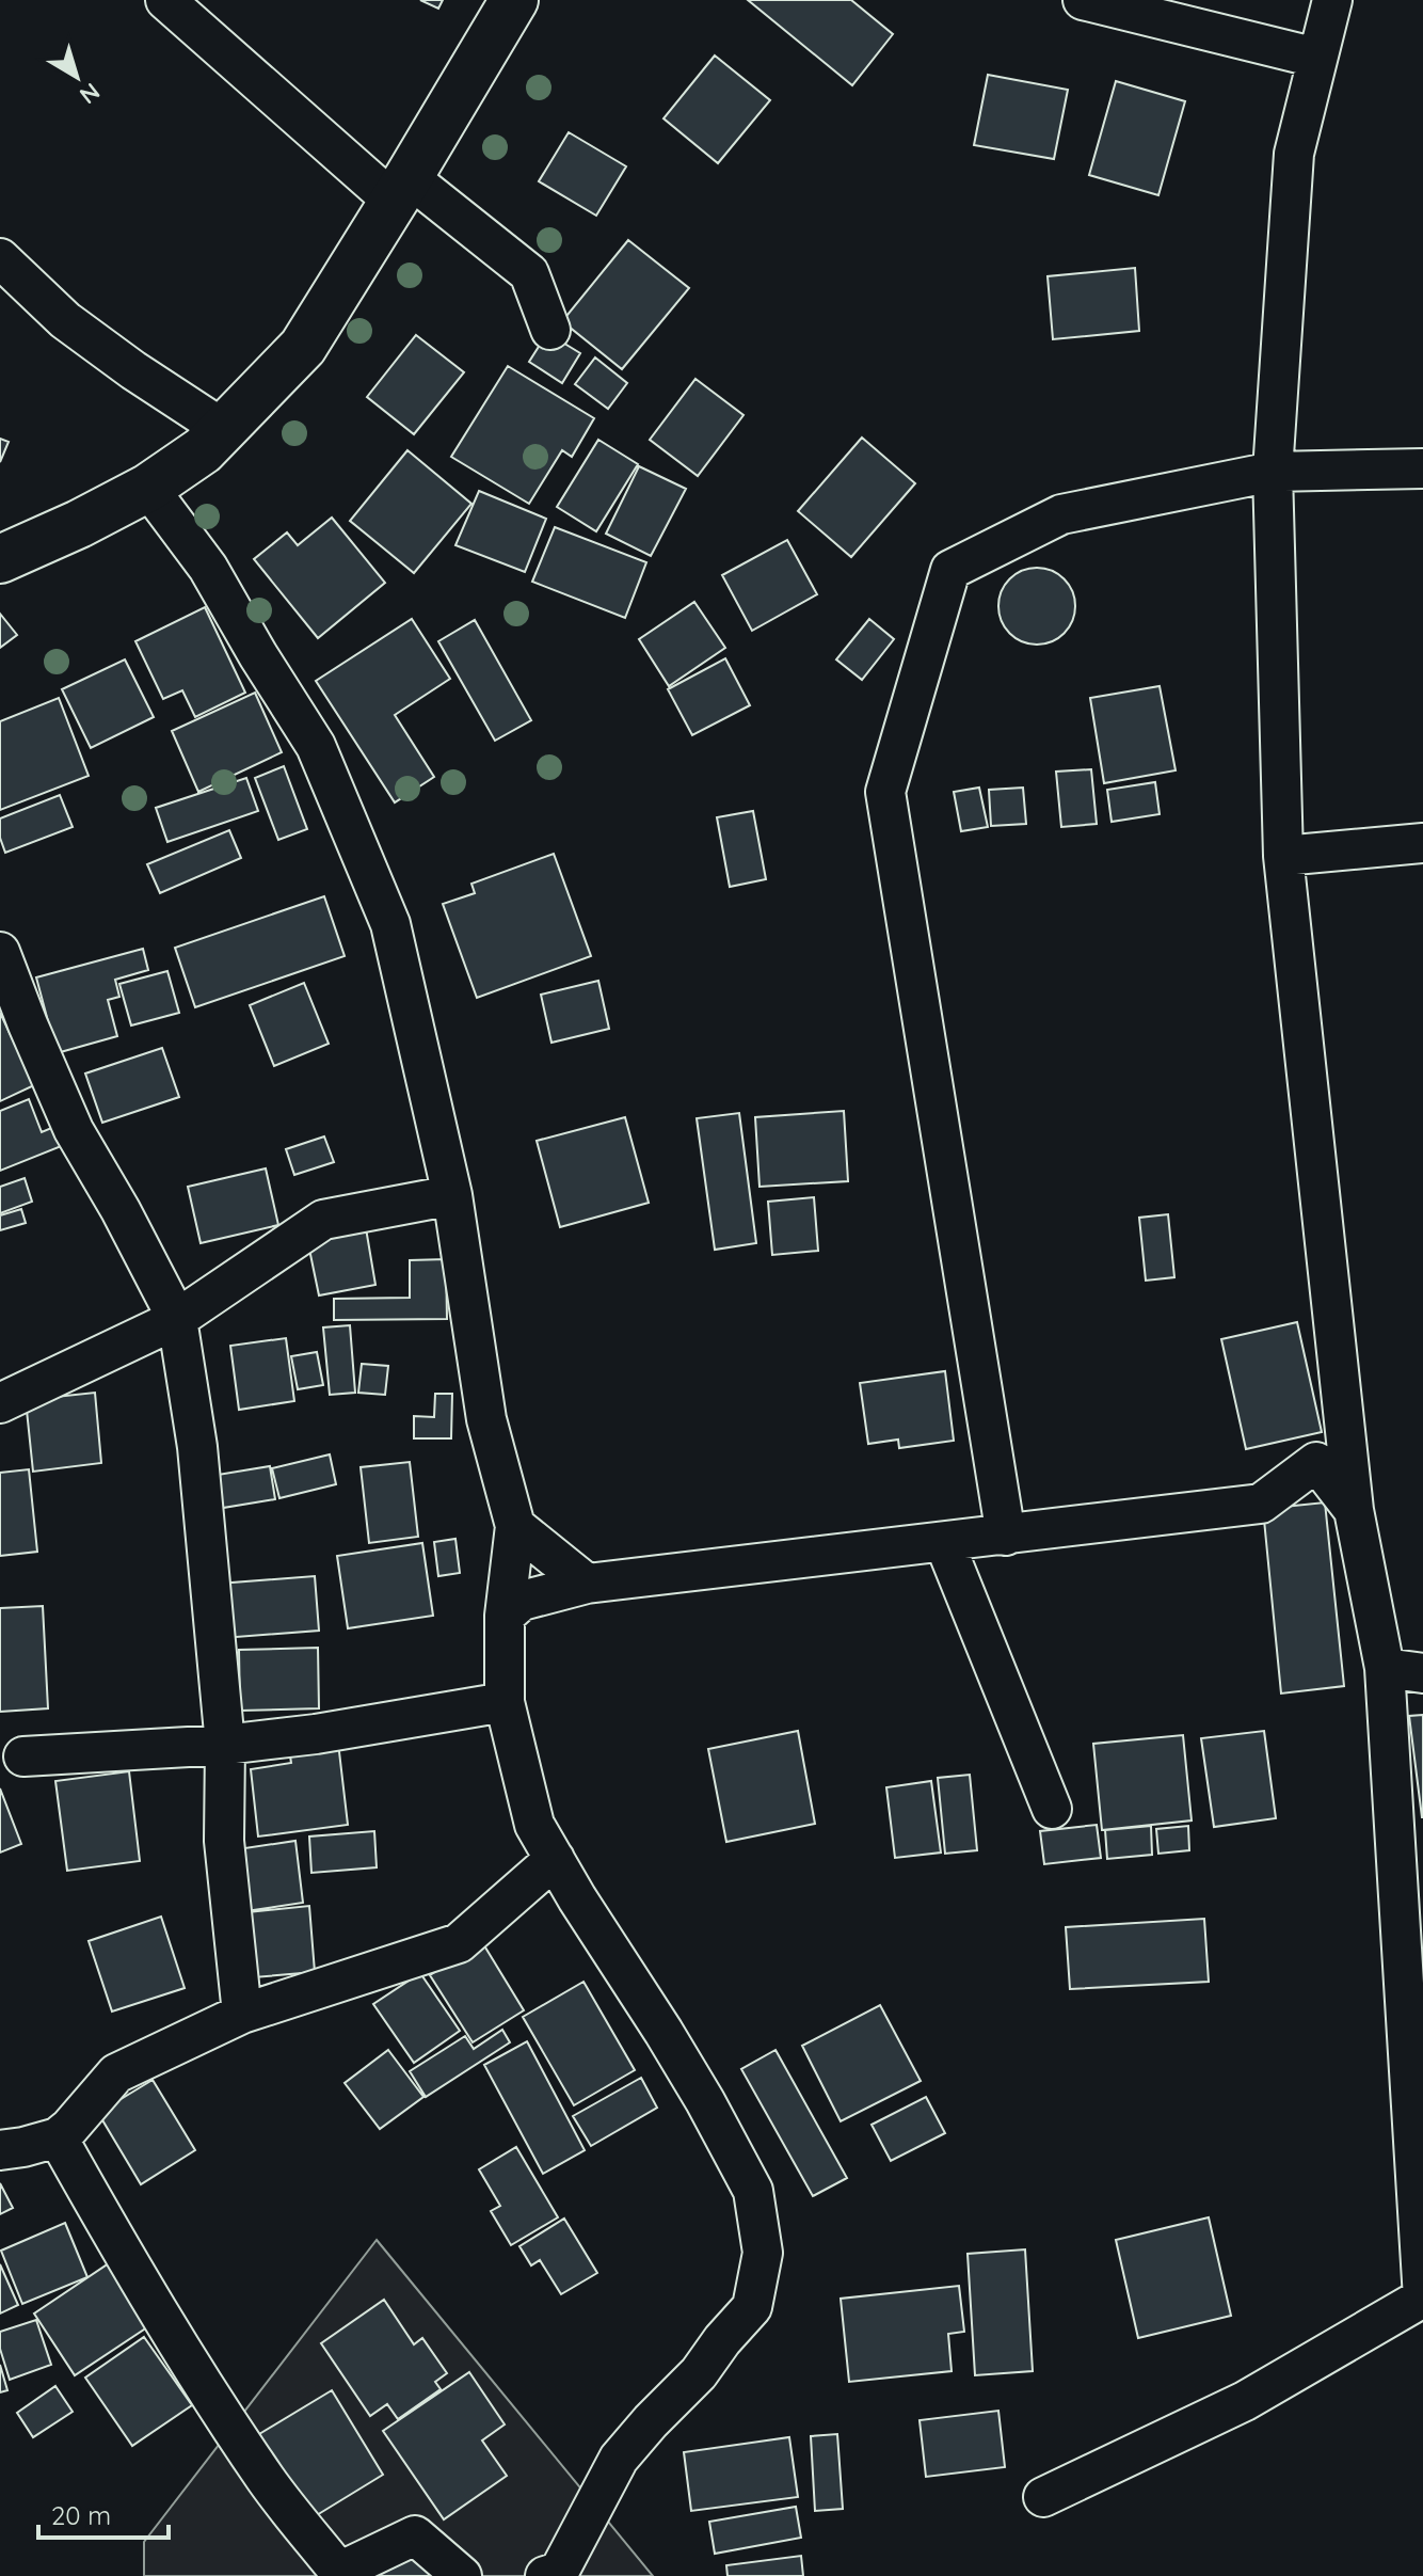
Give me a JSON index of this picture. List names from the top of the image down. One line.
{"scale_bar":"20 m","north":"bottom right"}
